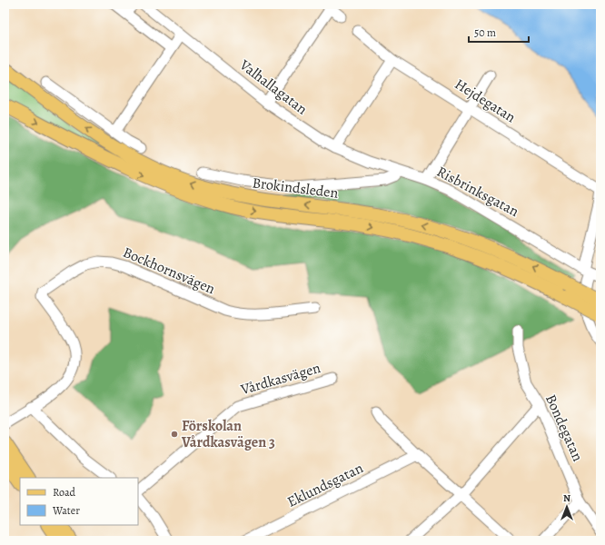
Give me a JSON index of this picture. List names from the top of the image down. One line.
{"streets":{"main road":["Brokindsleden"],"street":["Valhallagatan","Hejdegatan","Risbrinksgatan","Bockhornsvägen","Vårdkasvägen","Bondegatan","Eklundsgatan"]},"crossings":[["Valhallagatan","Risbrinksgatan"]],"places":["Förskolan Vårdkasvägen 3"],"legend":["Road","Water"],"scale_bar":"50 m","north":"top"}
